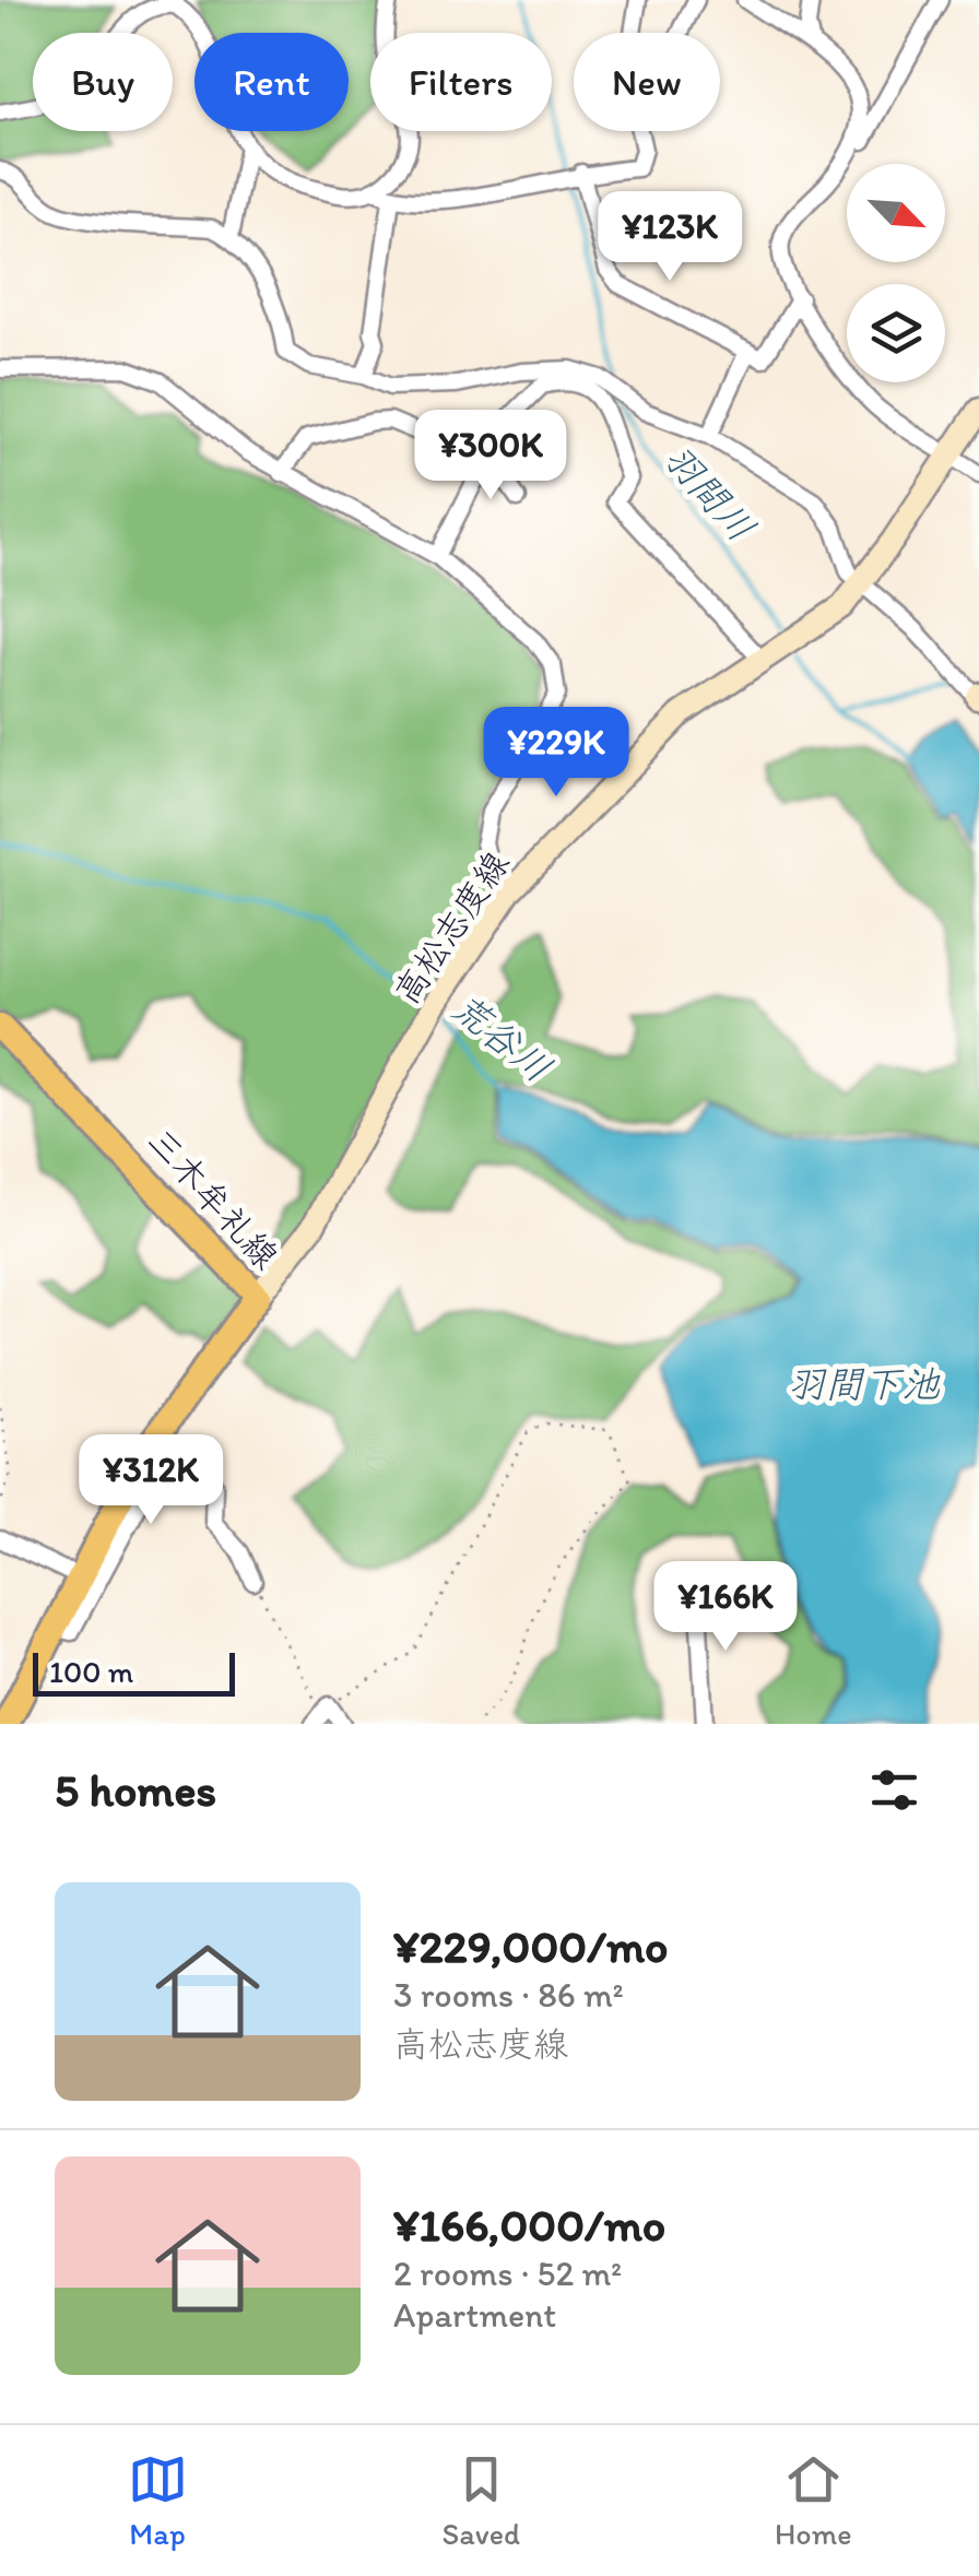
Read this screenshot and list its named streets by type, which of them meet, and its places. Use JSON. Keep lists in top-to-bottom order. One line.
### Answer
{"streets":{"main road":["高松志度線","三木牟礼線"]},"crossings":[["高松志度線","三木牟礼線"]],"water":["羽間川","荒谷川","羽間下池"],"scale_bar":"100 m","north":"bottom right","page":{"chip":["Buy","Rent","Filters","New"],"price":["¥123K","¥300K","¥229K","¥312K","¥166K"],"scale":"100 m","heading":"5 homes","list":[{"name":"¥229,000/mo","note":"3 rooms · 86 m² · 高松志度線"},{"name":"¥166,000/mo","note":"2 rooms · 52 m² · Apartment"}],"tabs":["Map","Saved","Home"]}}
